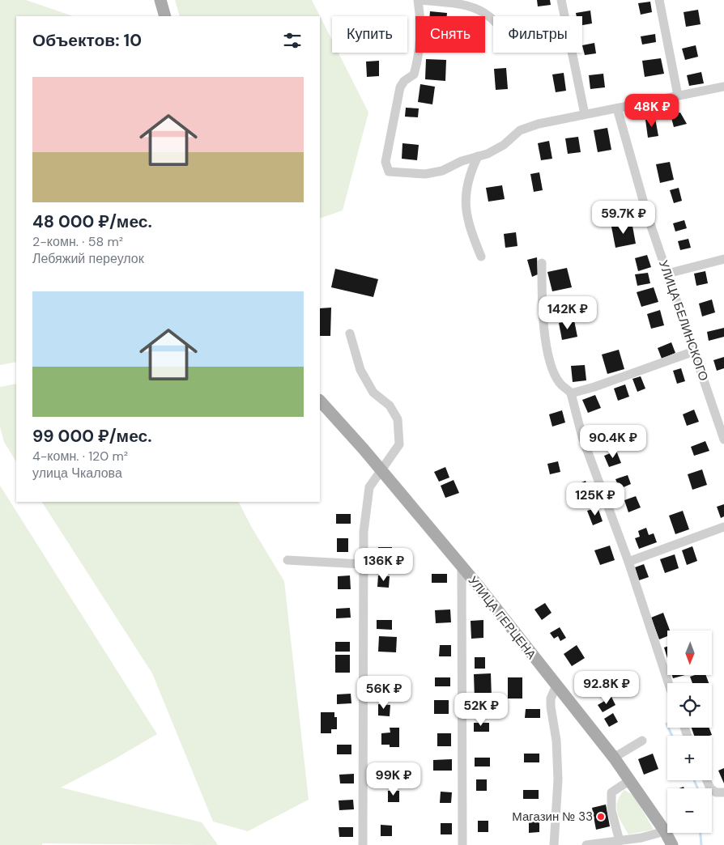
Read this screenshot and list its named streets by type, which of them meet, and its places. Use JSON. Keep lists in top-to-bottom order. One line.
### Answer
{"streets":{"main road":["УЛИЦА ГЕРЦЕНА"],"street":["УЛИЦА БЕЛИНСКОГО"]},"places":["Магазин № 33"],"north":"bottom","page":{"chip":["Купить","Снять","Фильтры"],"heading":"Объектов: 10","list":[{"name":"48 000 ₽/мес.","note":"2-комн. · 58 m² · Лебяжий переулок"},{"name":"99 000 ₽/мес.","note":"4-комн. · 120 m² · улица Чкалова"}],"price":["48K ₽","59.7K ₽","142K ₽","90.4K ₽","125K ₽","136K ₽","92.8K ₽","56K ₽","52K ₽","99K ₽"],"map_buttons":["+","−"]}}
